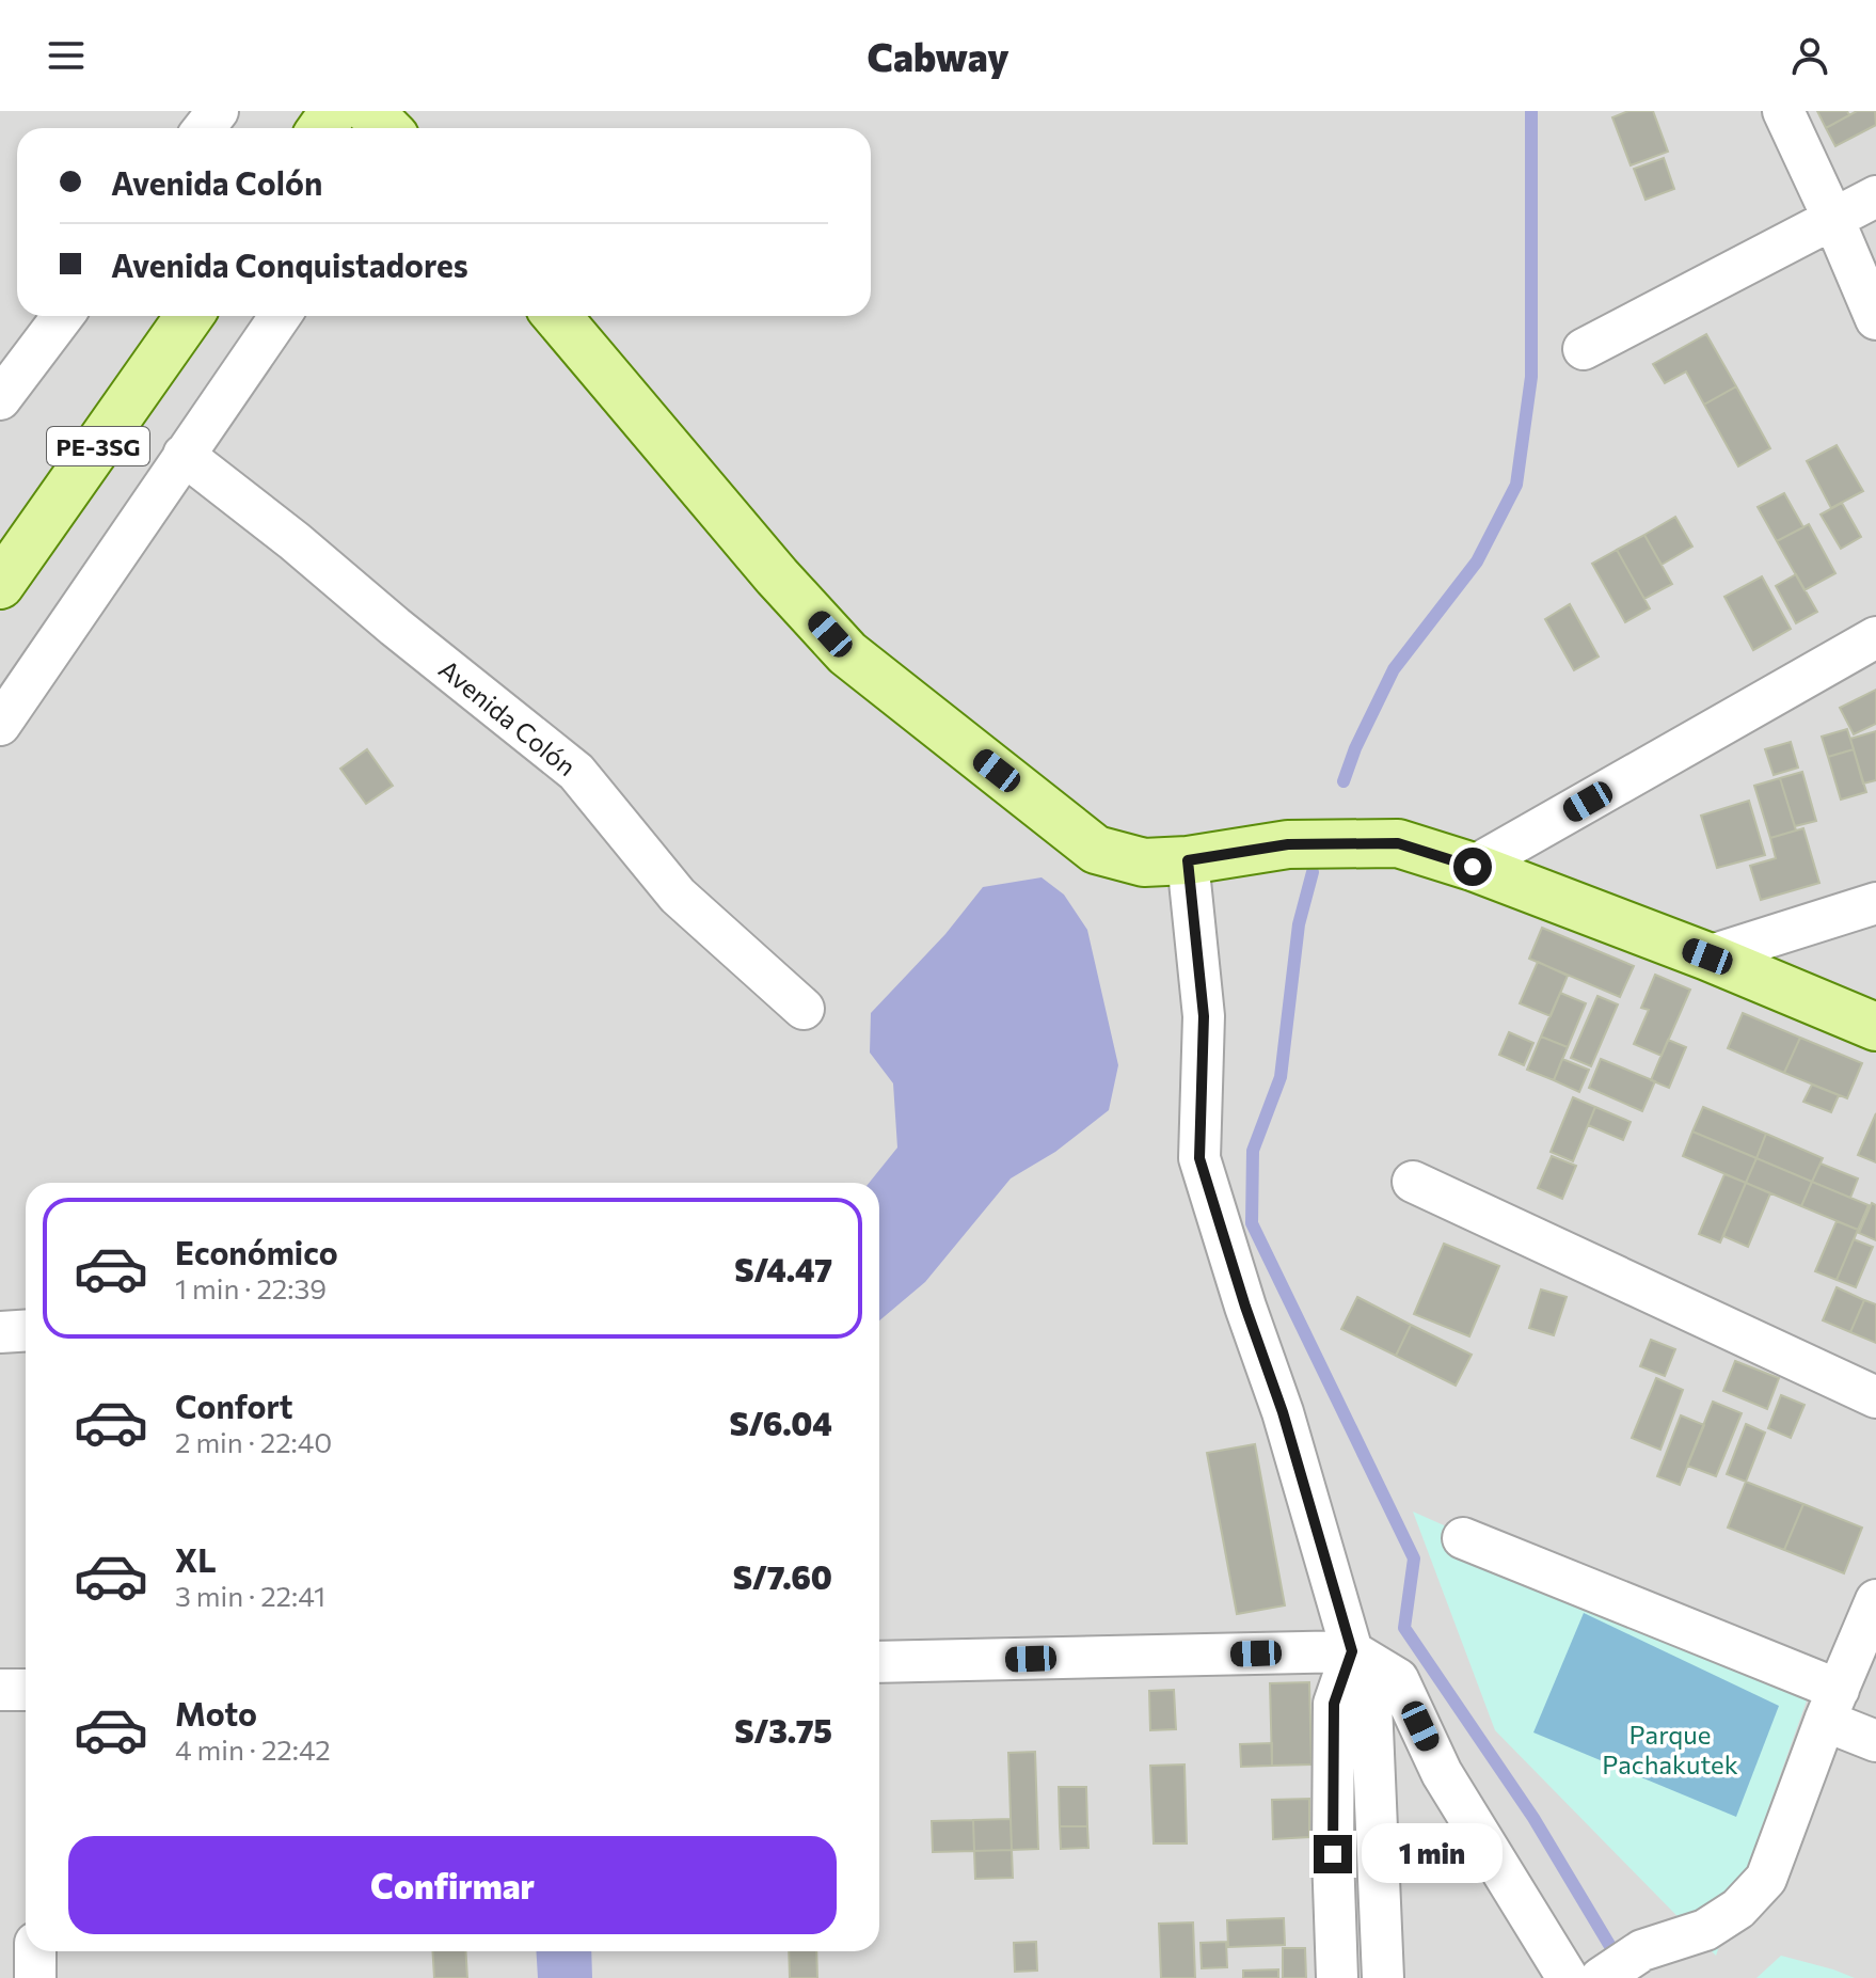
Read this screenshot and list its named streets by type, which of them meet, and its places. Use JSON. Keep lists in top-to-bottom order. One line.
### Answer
{"streets":{"main road":["PE-3SG"],"street":["Avenida Colón"]},"parks":["Parque Pachakutek"],"page":{"header":"Cabway","banner":["Avenida Colón","Avenida Conquistadores"],"list":[{"name":"Económico","note":"1 min · 22:39","value":"S/4.47"},{"name":"Confort","note":"2 min · 22:40","value":"S/6.04"},{"name":"XL","note":"3 min · 22:41","value":"S/7.60"},{"name":"Moto","note":"4 min · 22:42","value":"S/3.75"}],"buttons":"Confirmar","bubble":"1 min"}}
